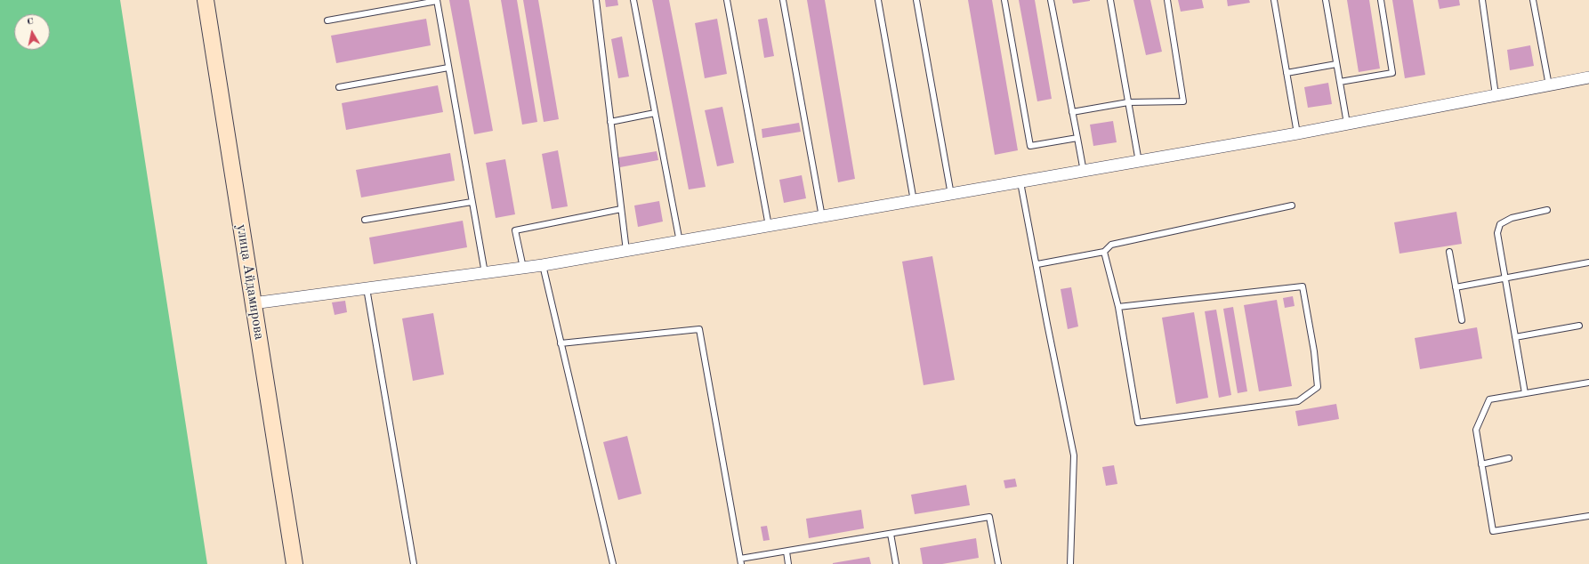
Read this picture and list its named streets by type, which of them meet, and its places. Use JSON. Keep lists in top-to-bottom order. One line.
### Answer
{"streets":{"main road":["улица Айдамирова"]},"north":"top"}
